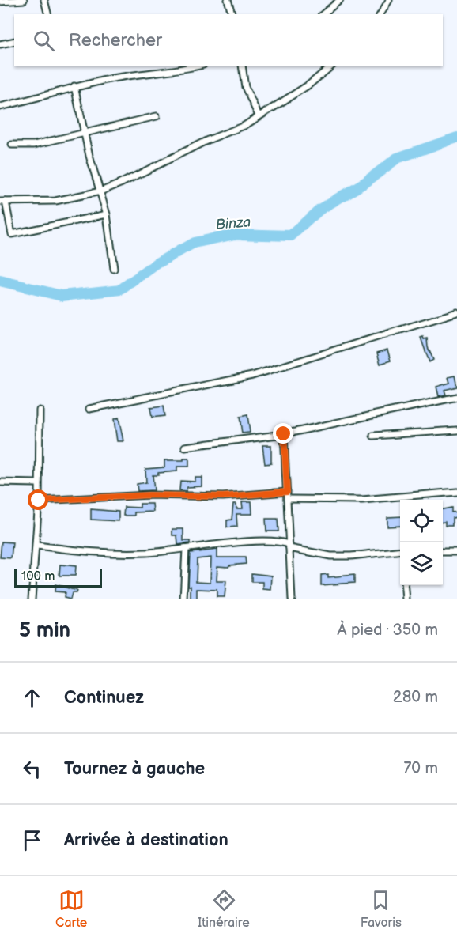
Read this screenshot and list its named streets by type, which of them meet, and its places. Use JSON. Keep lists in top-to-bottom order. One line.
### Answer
{"water":["Binza"],"scale_bar":"100 m","page":{"search":"Rechercher","scale":"100 m","heading":["5 min","À pied · 350 m"],"list":[["Continuez","280 m"],["Tournez à gauche","70 m"],"Arrivée à destination"],"nav":["Carte","Itinéraire","Favoris"]}}
